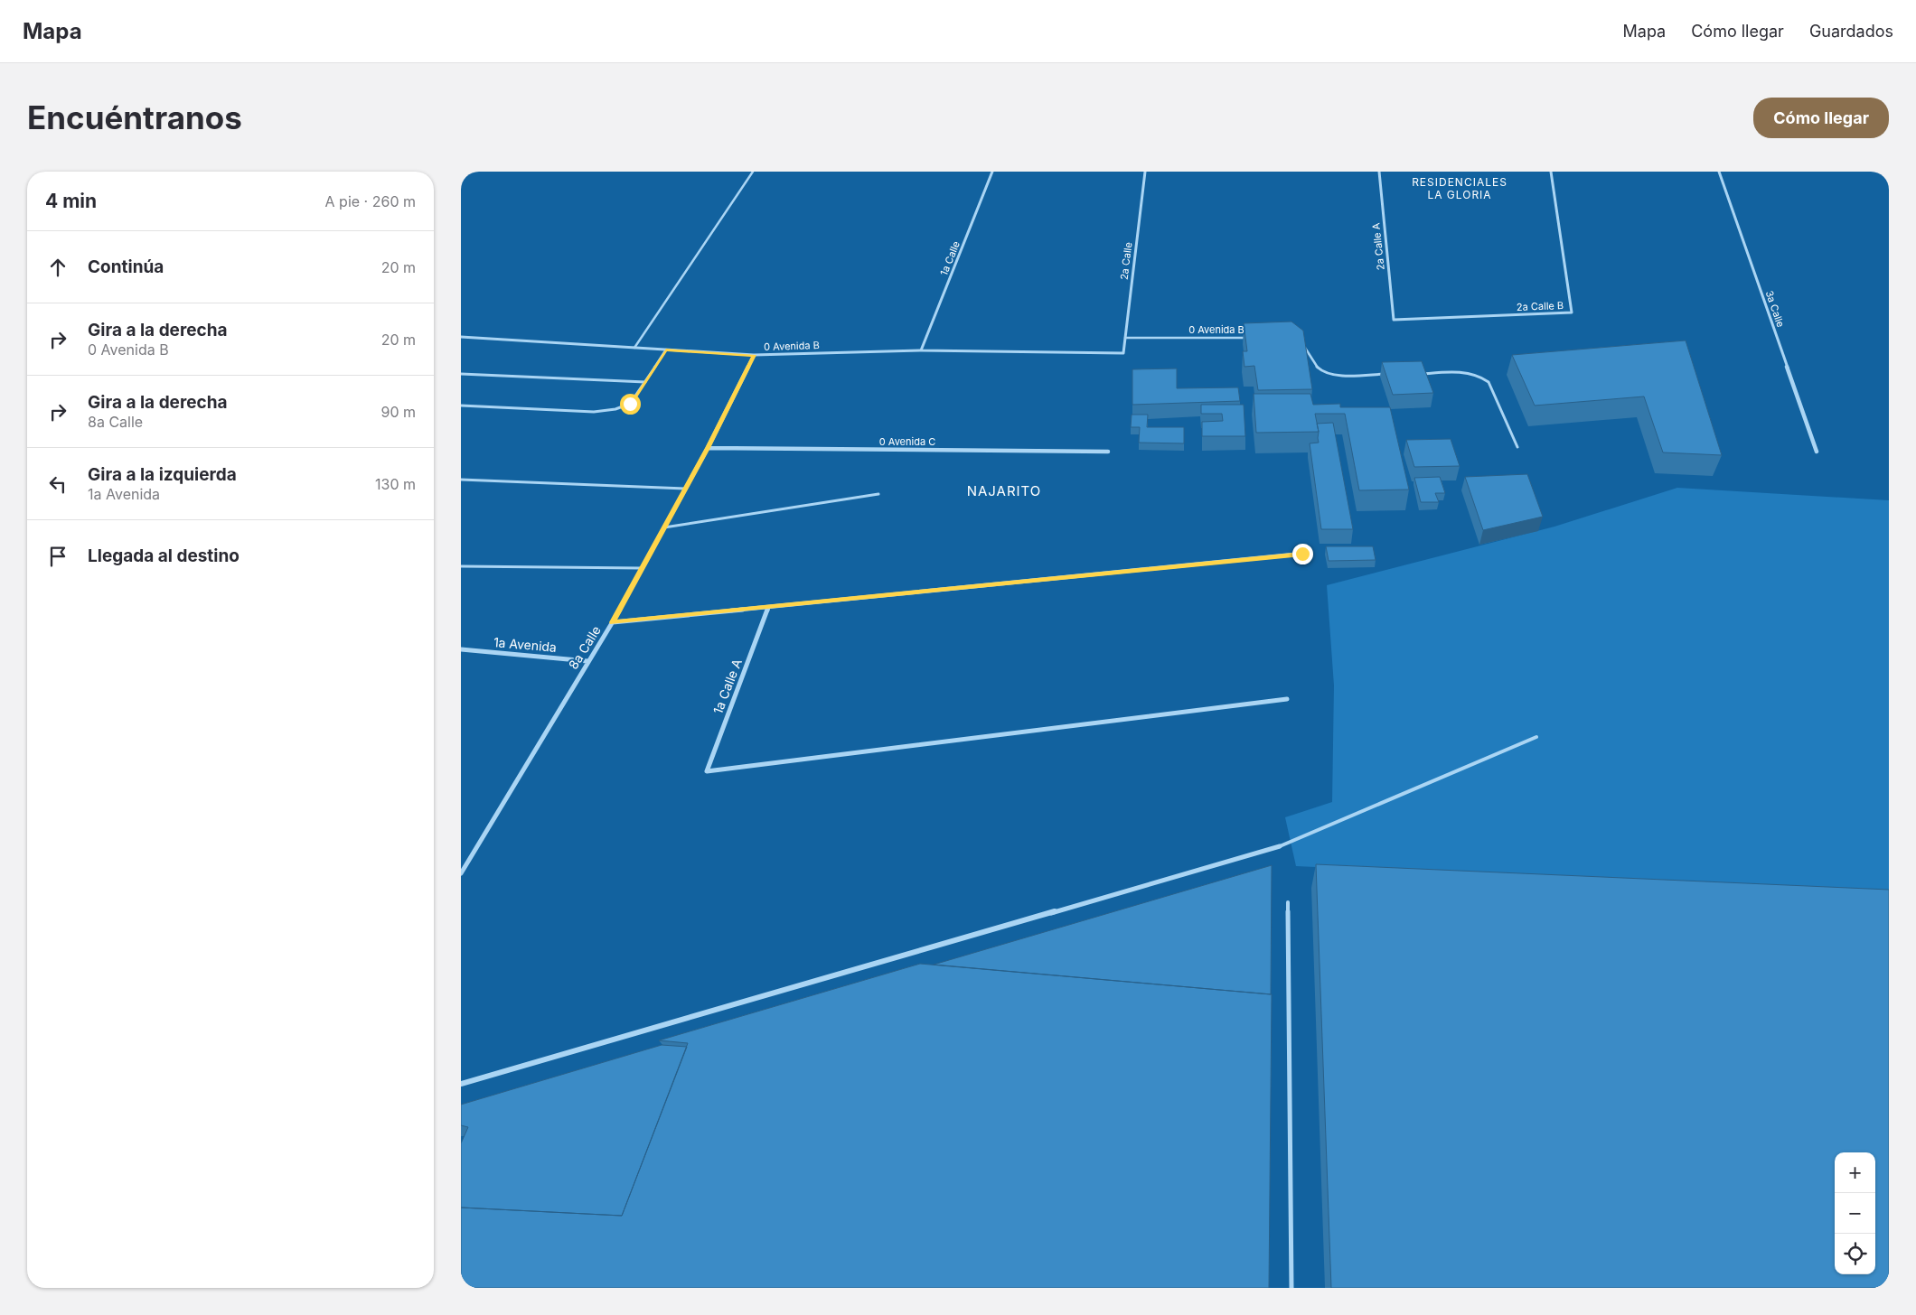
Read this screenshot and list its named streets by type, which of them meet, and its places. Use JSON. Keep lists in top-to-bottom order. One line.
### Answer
{"streets":{"street":["2a Calle A","1a Calle","2a Calle","2a Calle B","3a Calle","0 Avenida B","0 Avenida C","1a Avenida","8a Calle","1a Calle A"]},"crossings":[["2a Calle A","2a Calle B"],["1a Calle","0 Avenida B"],["2a Calle","0 Avenida B"],["0 Avenida B","8a Calle"],["0 Avenida C","8a Calle"],["1a Avenida","8a Calle"]],"districts":["RESIDENCIALES LA GLORIA","NAJARITO"],"page":{"header":"Mapa","nav":["Mapa","Cómo llegar","Guardados"],"buttons":"Cómo llegar","title":"Encuéntranos","heading":["4 min","A pie · 260 m"],"list":[["Continúa","20 m"],["Gira a la derecha","0 Avenida B","20 m"],["Gira a la derecha","8a Calle","90 m"],["Gira a la izquierda","1a Avenida","130 m"],"Llegada al destino"],"map_buttons":["+","−"]}}
